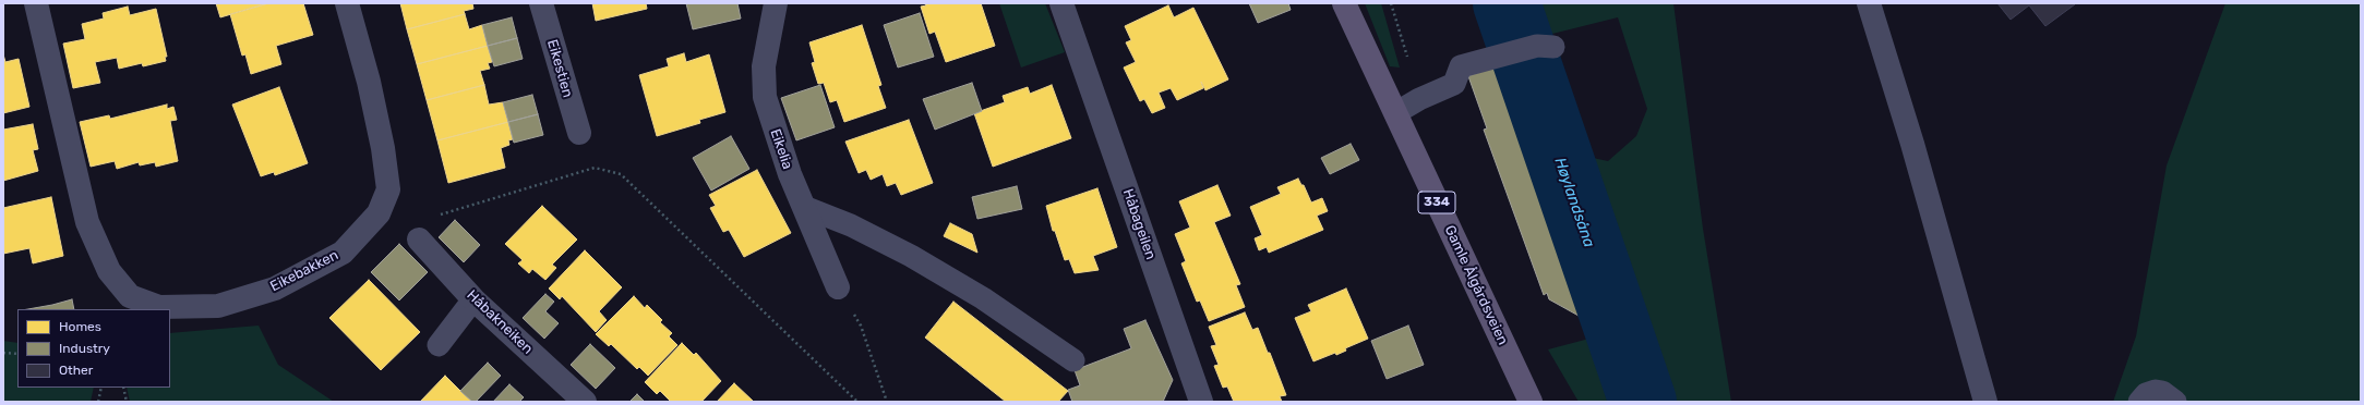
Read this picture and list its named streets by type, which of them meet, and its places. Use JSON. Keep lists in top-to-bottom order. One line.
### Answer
{"streets":{"main road":["334","Gamle Ålgårdsveien"],"street":["Eikestien","Eikelia","Håbageilen","Eikebakken","Håbakneiken"]},"water":["Høylandsåna"],"legend":["Homes","Industry","Other"]}
